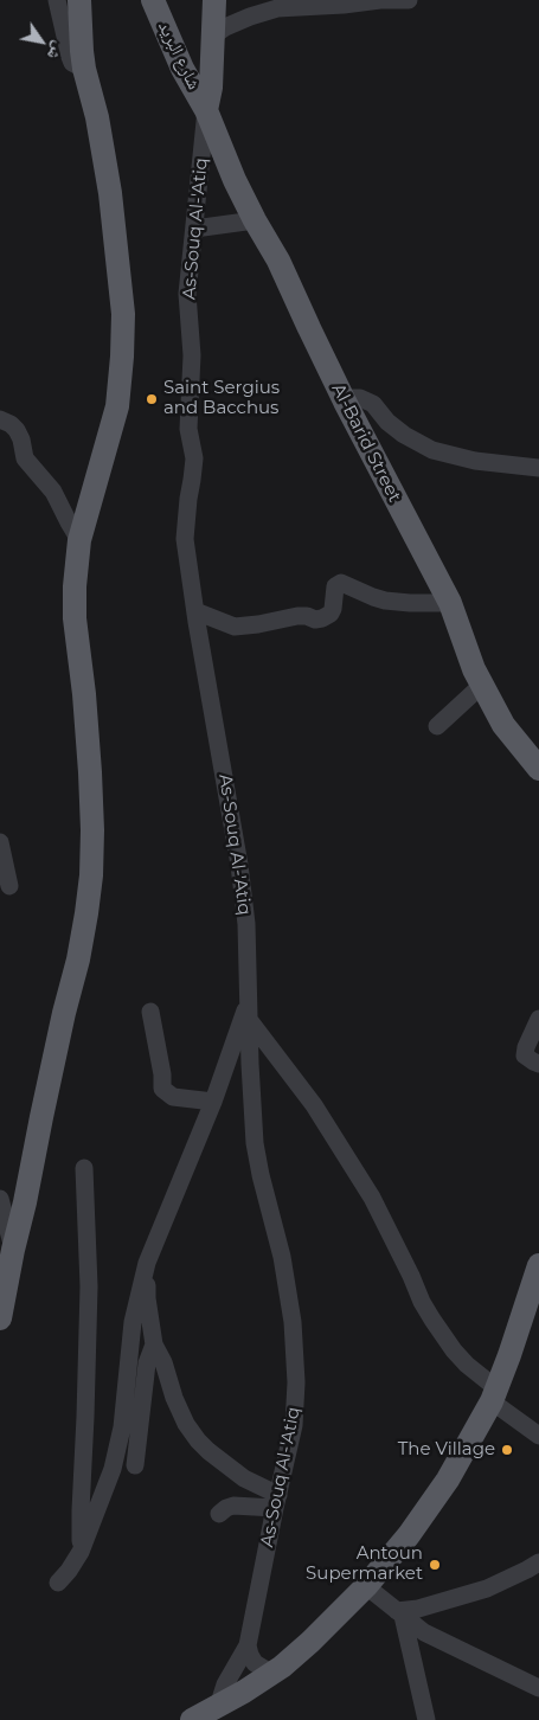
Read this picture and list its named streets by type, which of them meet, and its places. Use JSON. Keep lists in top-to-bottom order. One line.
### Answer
{"streets":{"main road":["شارع البريد","As-Souq Al-'Atiq","Al-Barid Street"]},"crossings":[["شارع البريد","As-Souq Al-'Atiq"],["شارع البريد","Al-Barid Street"],["As-Souq Al-'Atiq","Al-Barid Street"]],"places":["Saint Sergius and Bacchus","The Village","Antoun Supermarket"],"north":"bottom right"}
